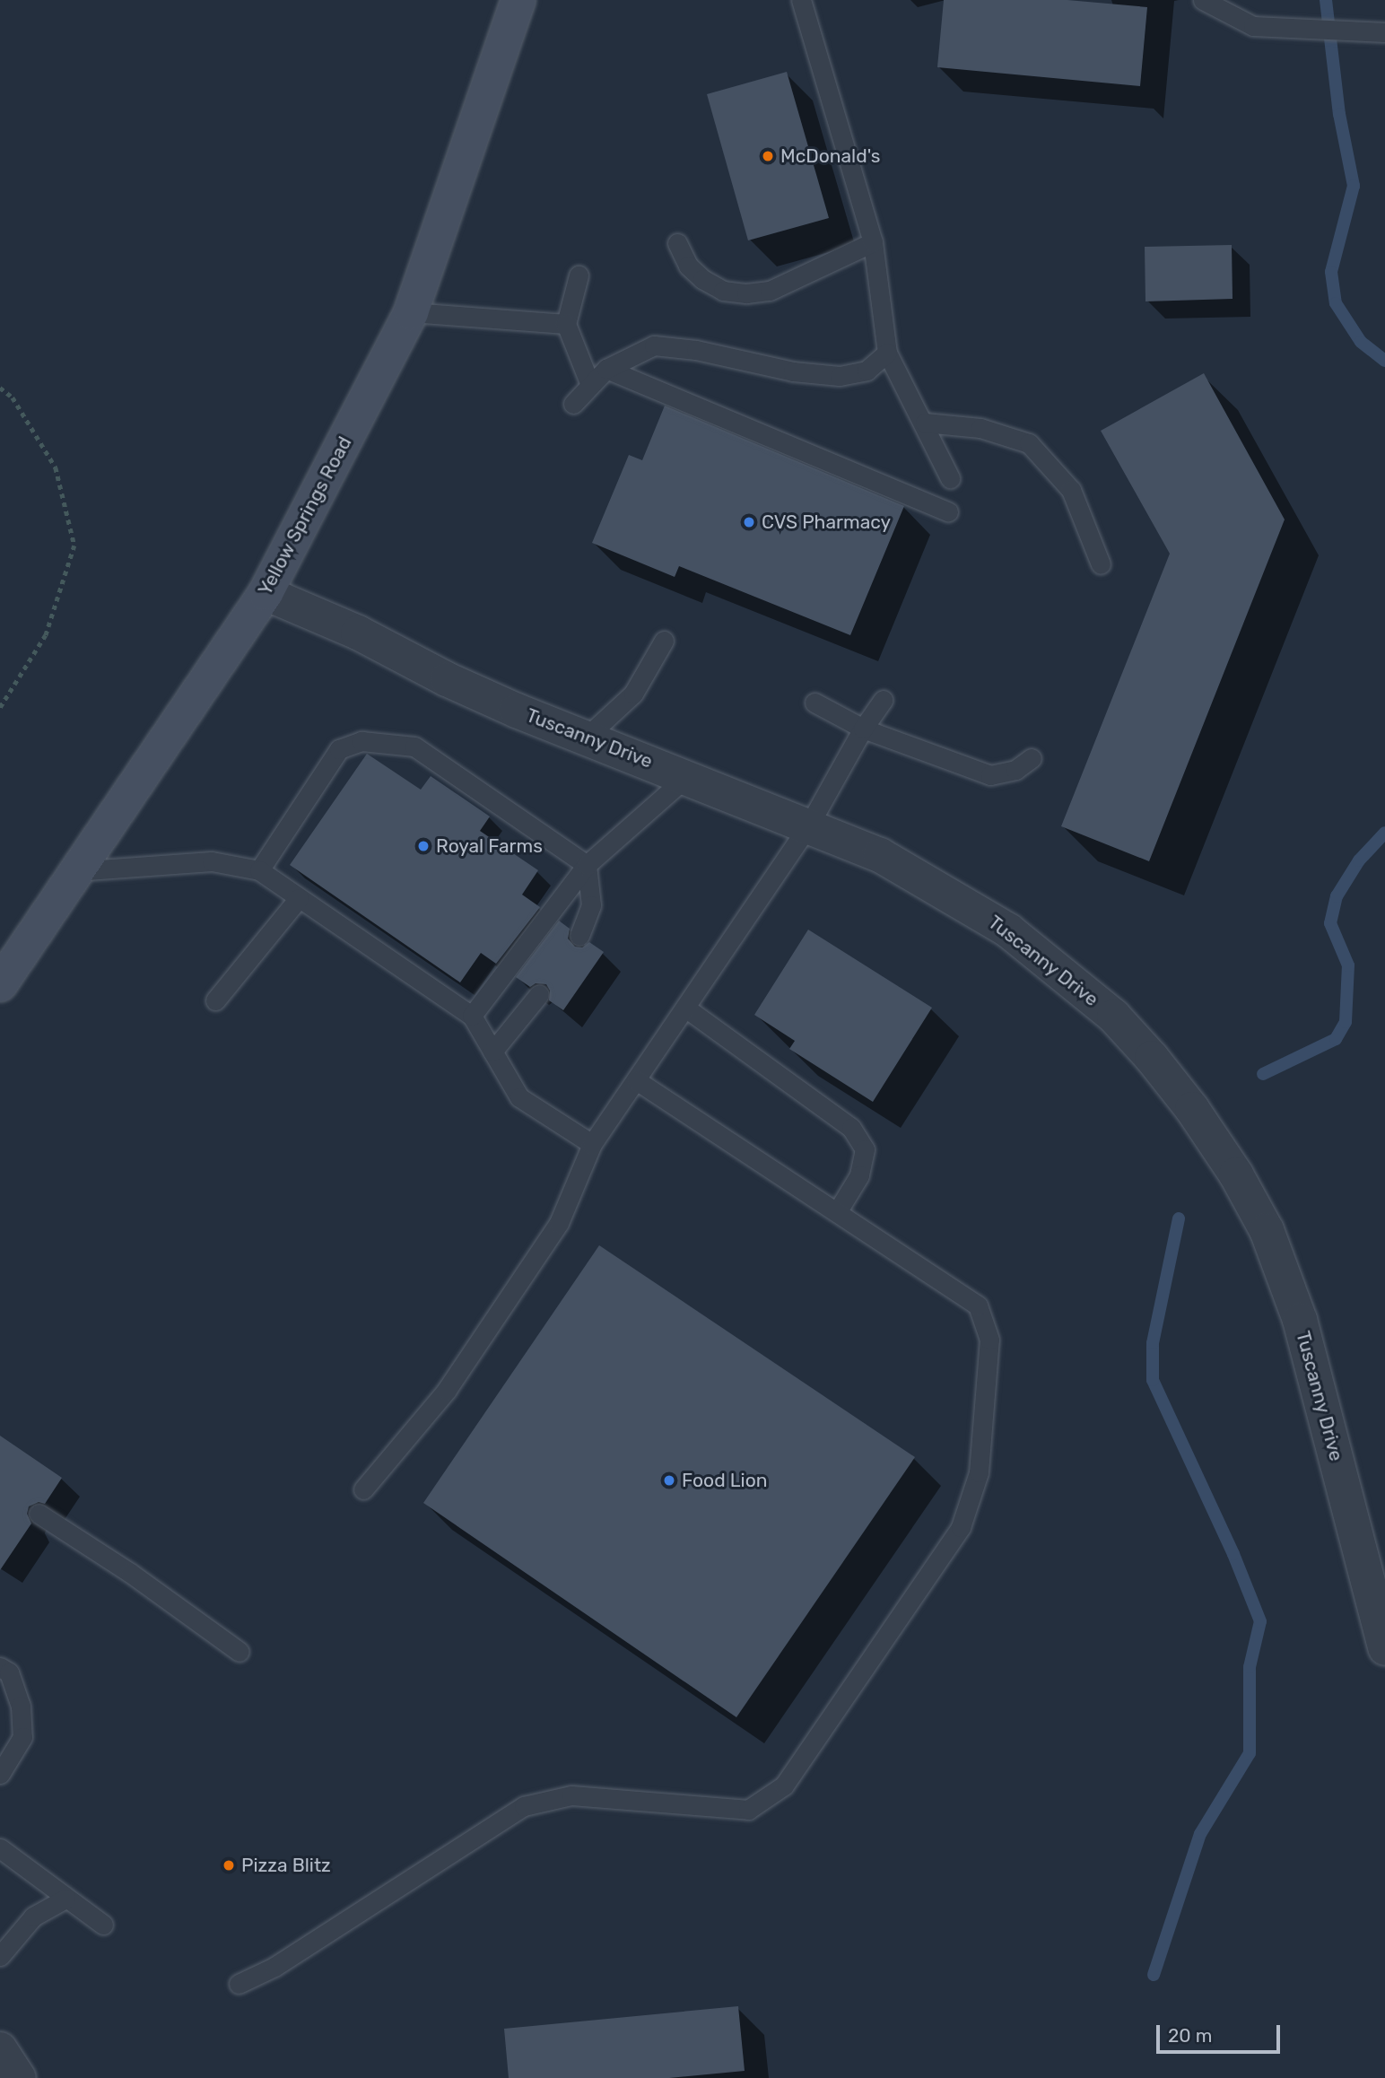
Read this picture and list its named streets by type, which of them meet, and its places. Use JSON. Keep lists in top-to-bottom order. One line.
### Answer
{"streets":{"main road":["Yellow Springs Road"],"street":["Tuscanny Drive"]},"crossings":[["Yellow Springs Road","Tuscanny Drive"]],"places":["McDonald's","CVS Pharmacy","Royal Farms","Food Lion","Pizza Blitz"],"scale_bar":"20 m"}
